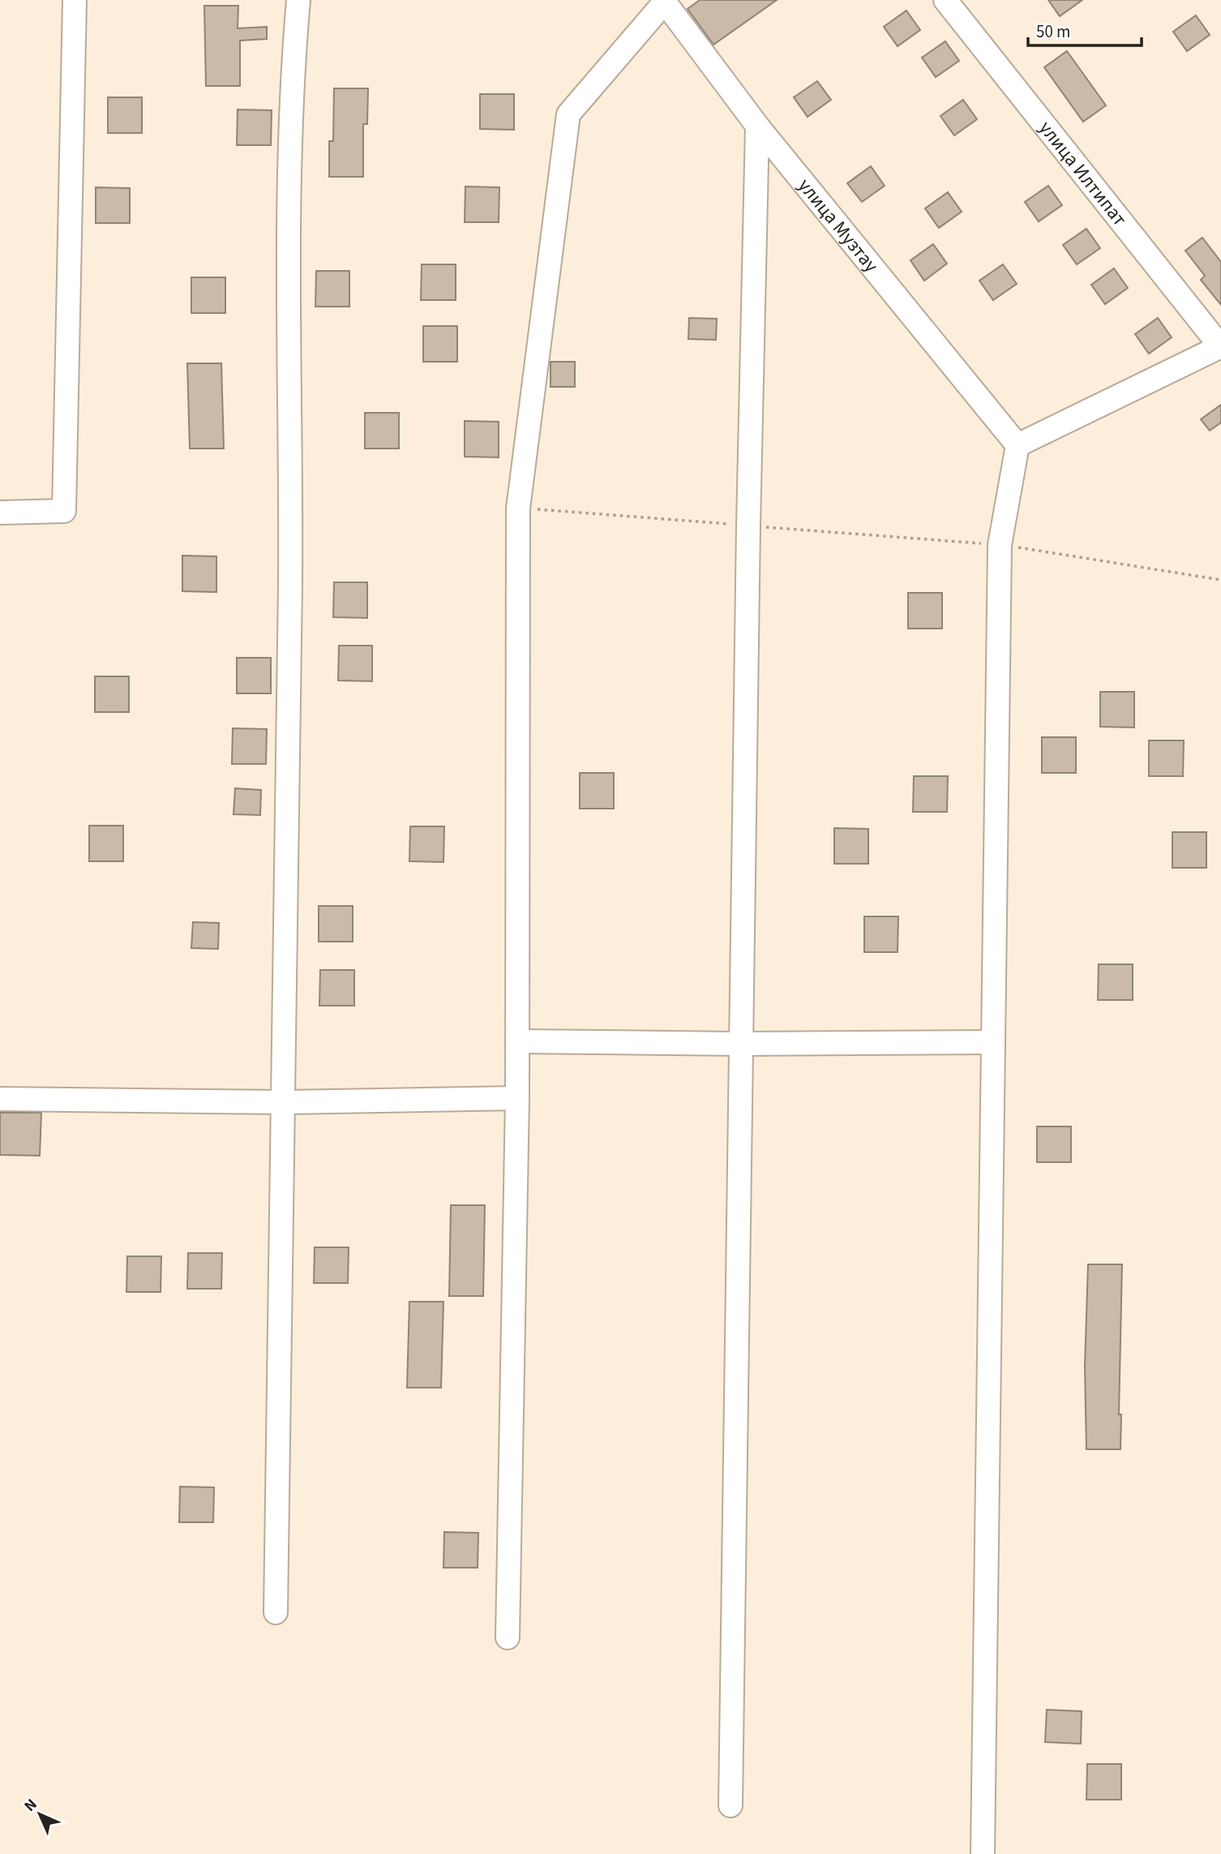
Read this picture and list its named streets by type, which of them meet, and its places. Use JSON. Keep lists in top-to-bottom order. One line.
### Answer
{"streets":{"street":["улица Илтипат","улица Музтау"]},"scale_bar":"50 m","north":"top left"}
